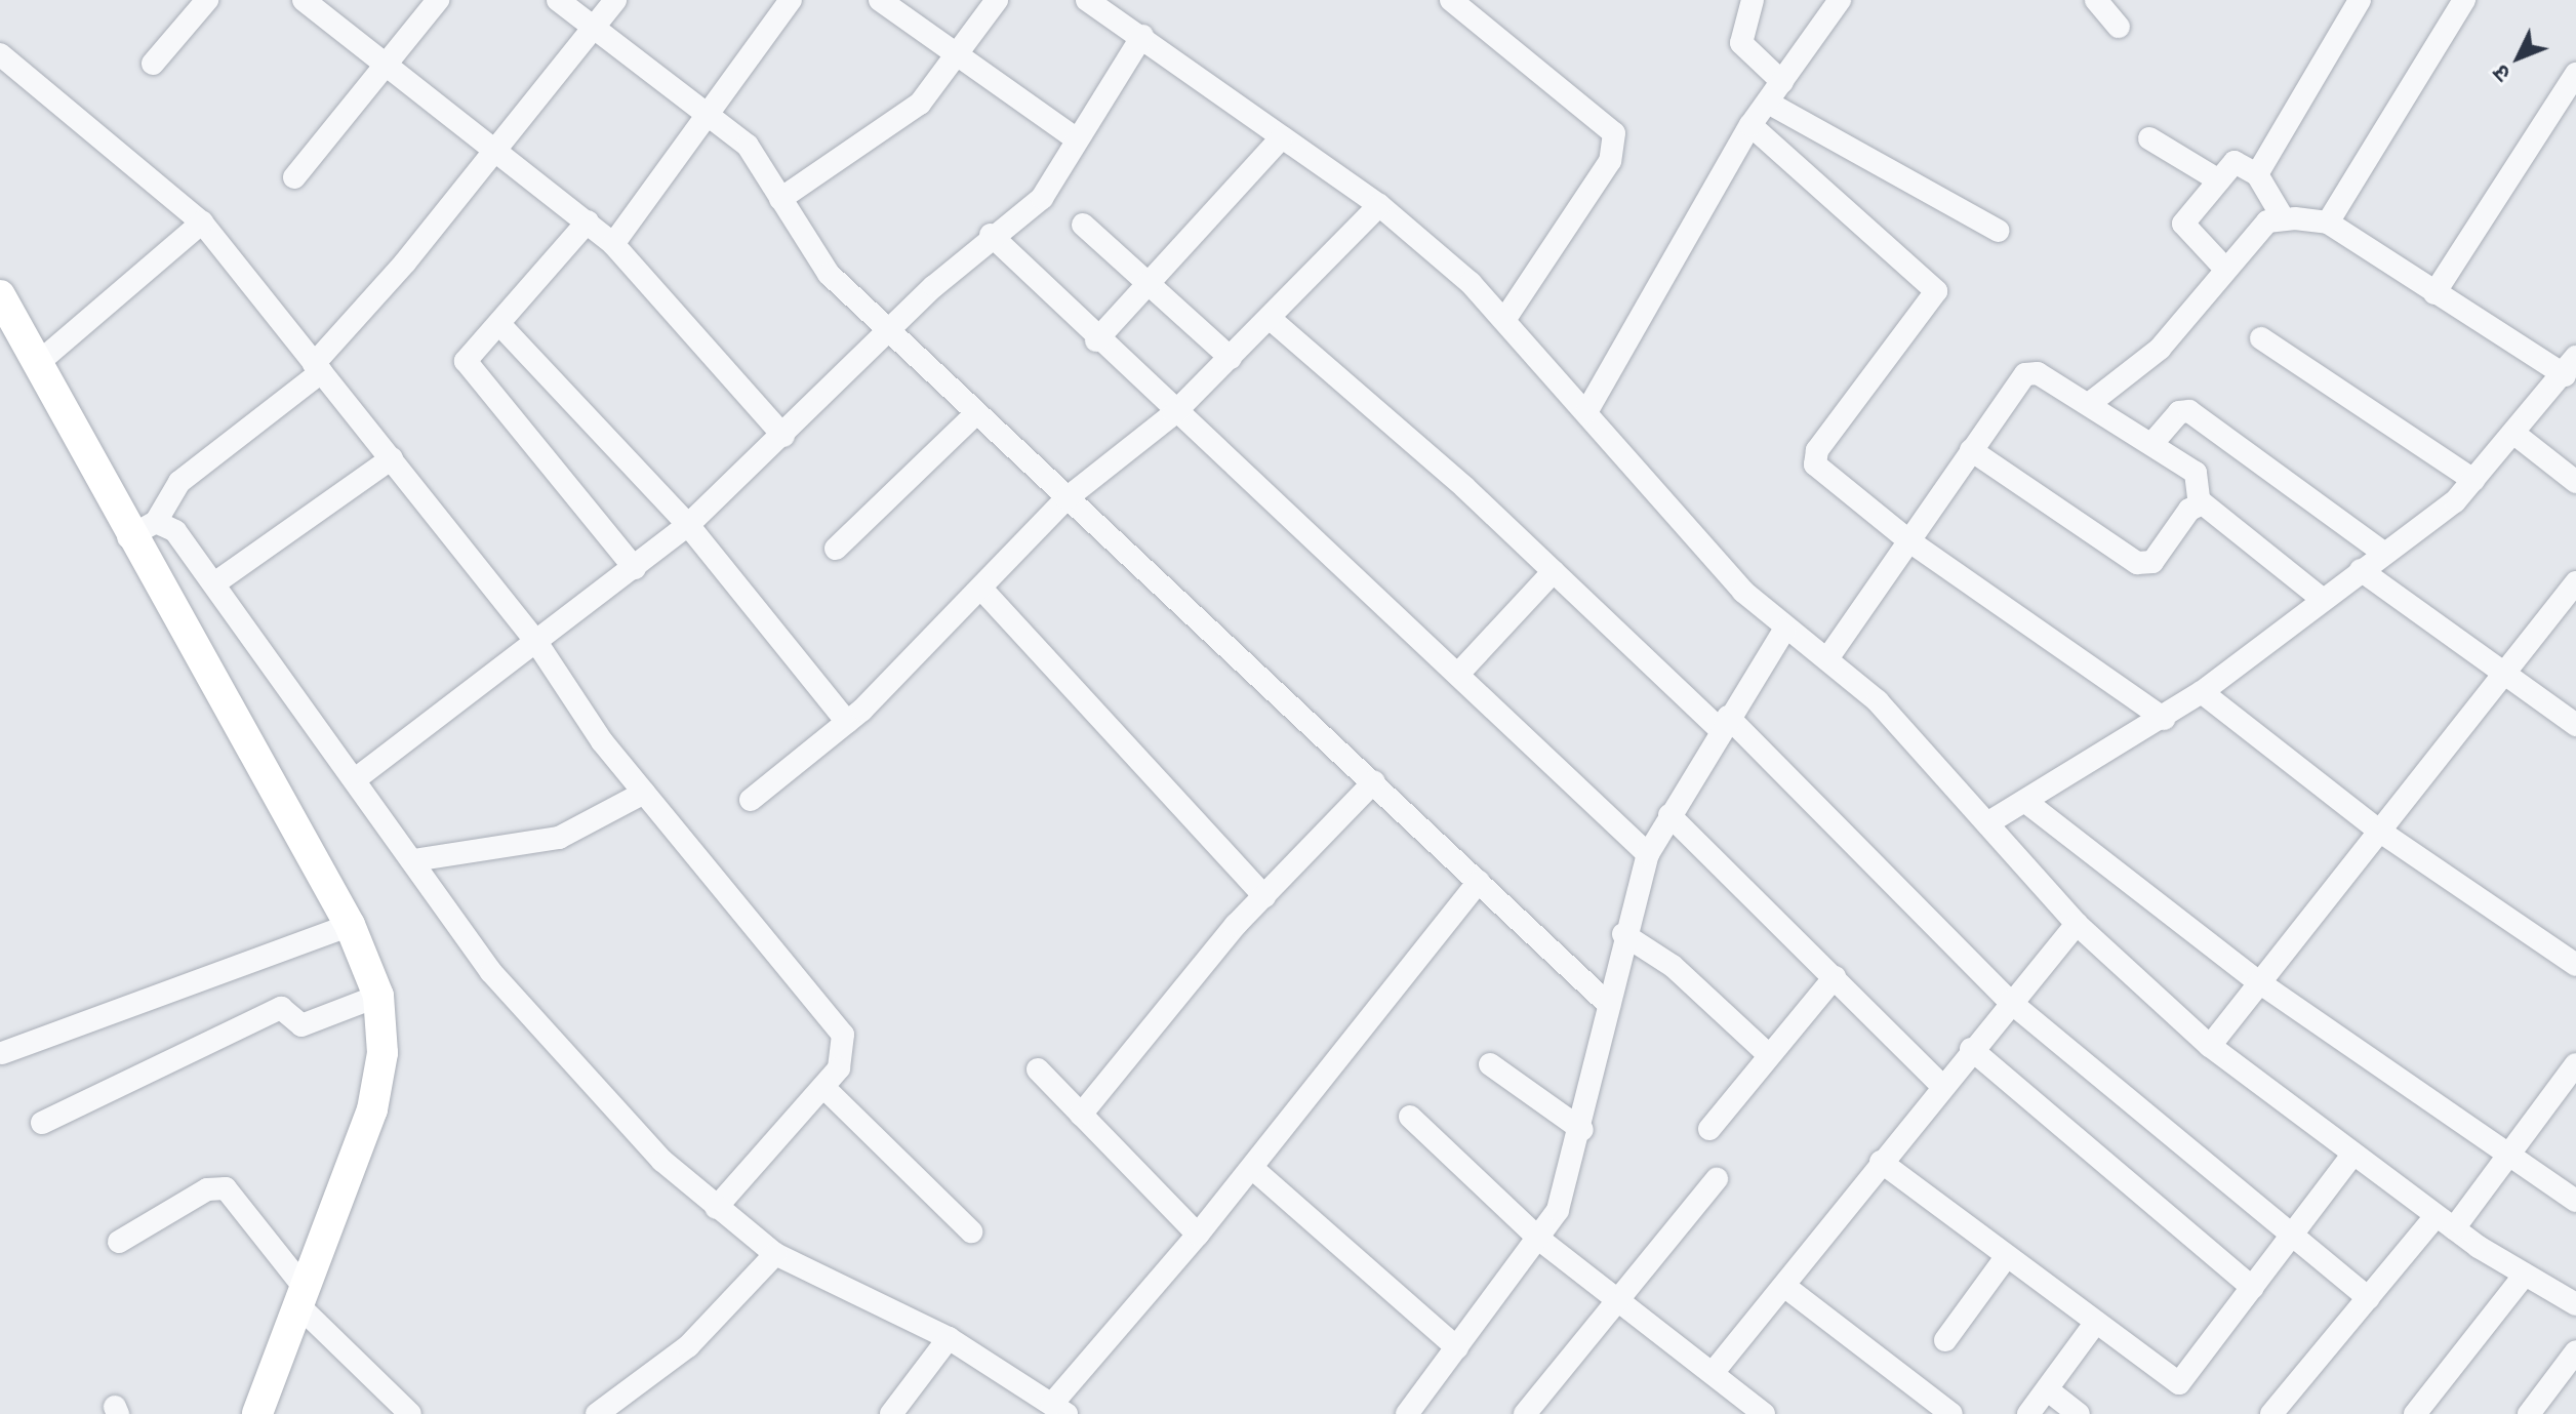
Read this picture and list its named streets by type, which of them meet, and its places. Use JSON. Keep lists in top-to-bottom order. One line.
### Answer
{"north":"bottom left"}
